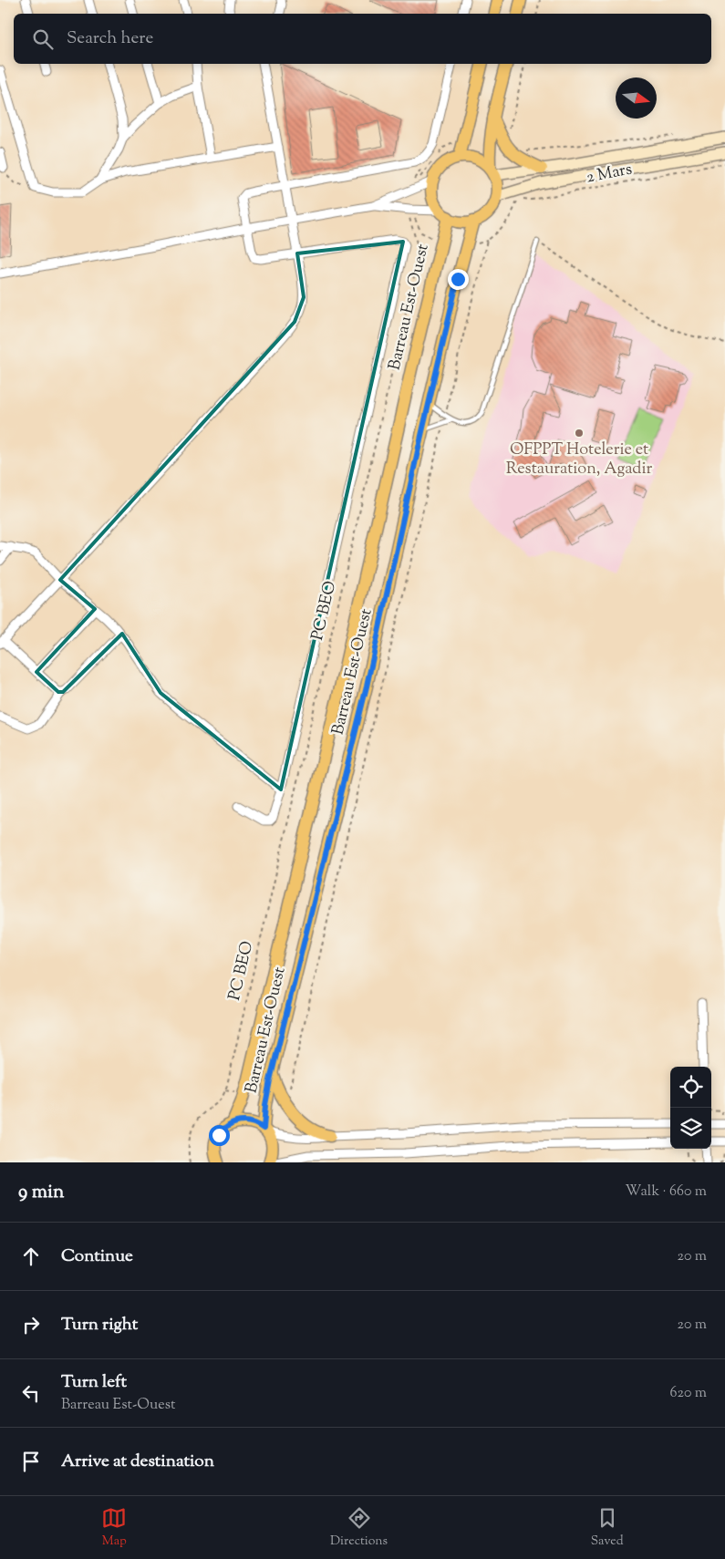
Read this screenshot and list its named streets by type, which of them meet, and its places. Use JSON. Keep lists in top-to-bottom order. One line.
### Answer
{"streets":{"main road":["Barreau Est-Ouest"],"path":["2 Mars","PC BEO"]},"places":["OFPPT Hotelerie et Restauration, Agadir"],"north":"right","page":{"search":"Search here","heading":["9 min","Walk · 660 m"],"list":[["Continue","20 m"],["Turn right","20 m"],["Turn left","Barreau Est-Ouest","620 m"],"Arrive at destination"],"nav":["Map","Directions","Saved"]}}
